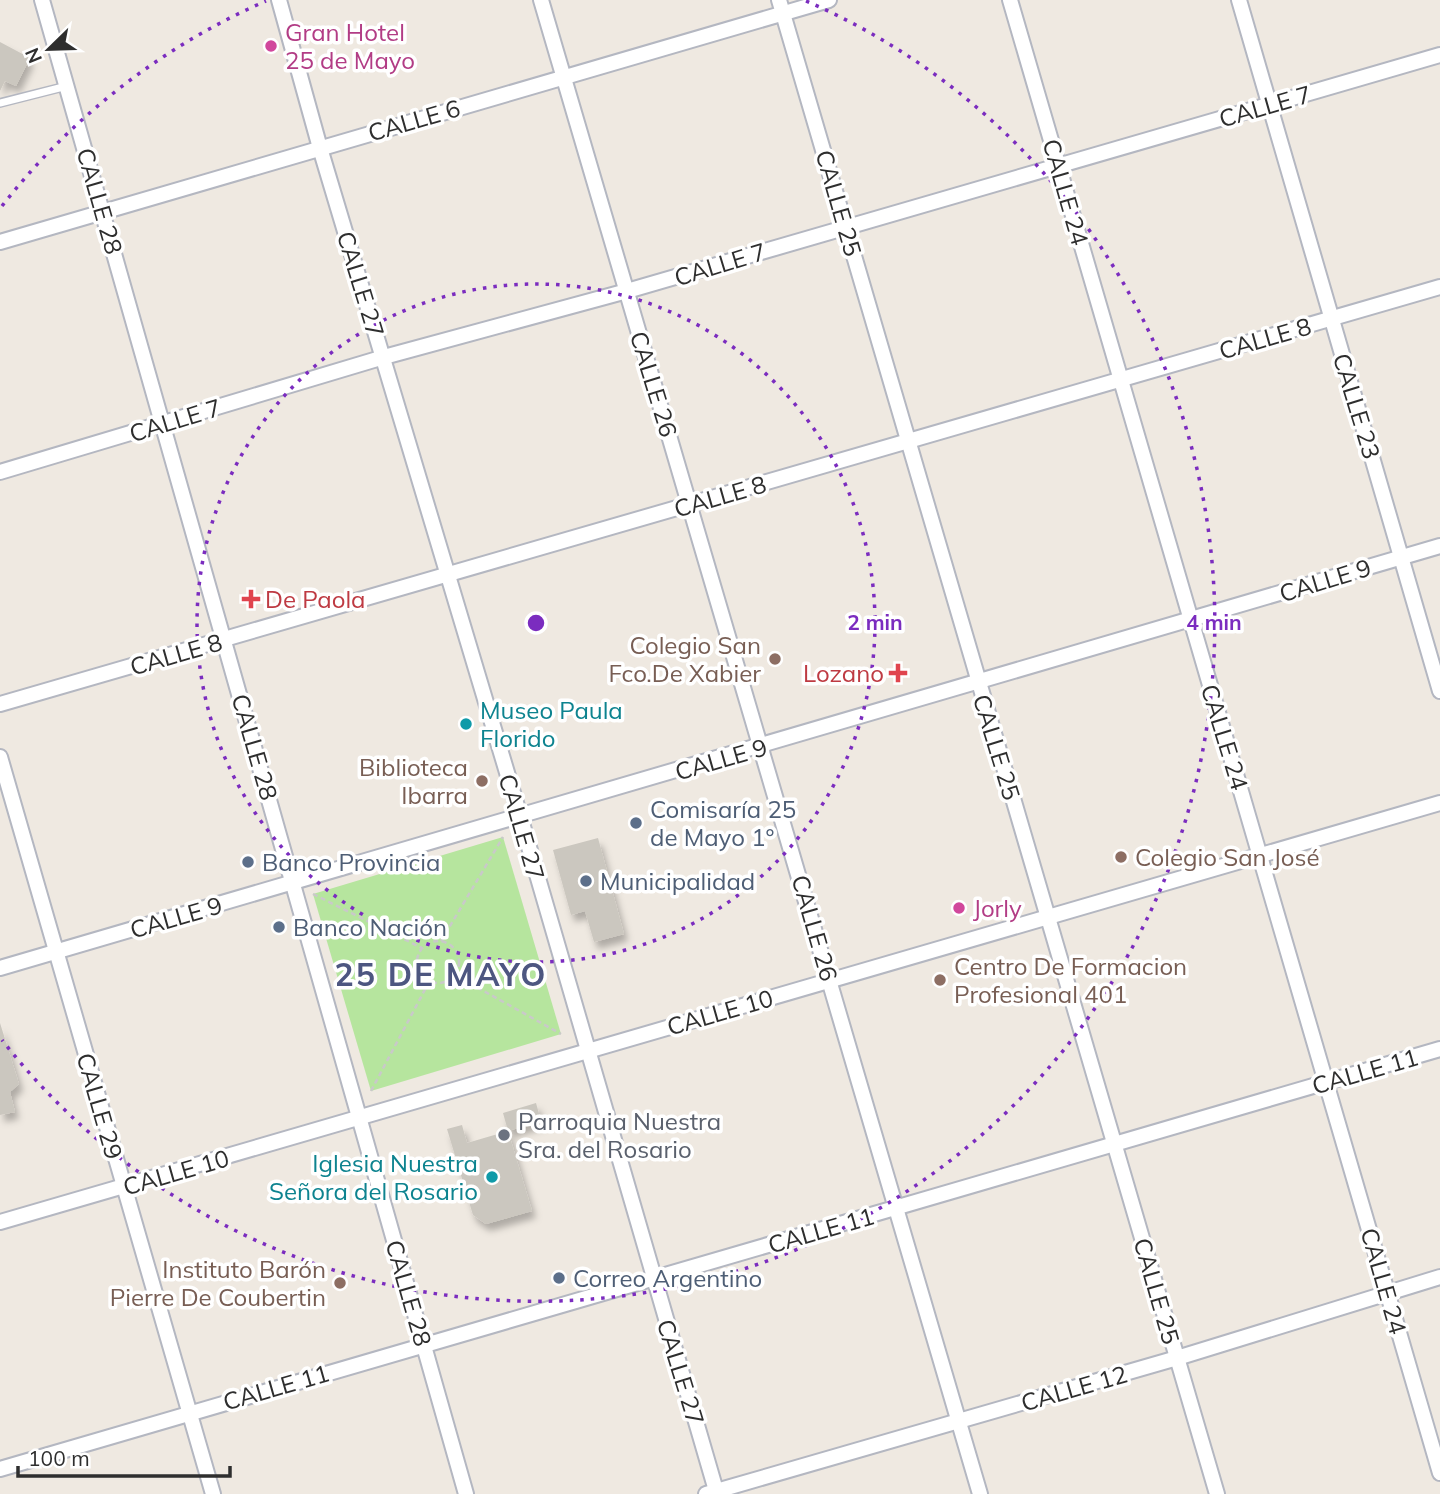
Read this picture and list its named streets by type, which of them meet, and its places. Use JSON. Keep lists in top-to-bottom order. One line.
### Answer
{"streets":{"street":["CALLE 7","CALLE 6","CALLE 24","CALLE 28","CALLE 25","CALLE 27","CALLE 8","CALLE 26","CALLE 23","CALLE 9","CALLE 10","CALLE 11","CALLE 29","CALLE 12"]},"crossings":[["CALLE 7","CALLE 24"],["CALLE 7","CALLE 28"],["CALLE 7","CALLE 25"],["CALLE 7","CALLE 27"],["CALLE 7","CALLE 26"],["CALLE 7","CALLE 23"],["CALLE 6","CALLE 28"],["CALLE 6","CALLE 25"],["CALLE 6","CALLE 27"],["CALLE 6","CALLE 26"],["CALLE 24","CALLE 8"],["CALLE 24","CALLE 9"],["CALLE 24","CALLE 10"],["CALLE 24","CALLE 11"],["CALLE 24","CALLE 12"],["CALLE 28","CALLE 8"],["CALLE 28","CALLE 9"],["CALLE 28","CALLE 10"],["CALLE 28","CALLE 11"],["CALLE 25","CALLE 8"],["CALLE 25","CALLE 9"],["CALLE 25","CALLE 10"],["CALLE 25","CALLE 11"],["CALLE 25","CALLE 12"],["CALLE 27","CALLE 8"],["CALLE 27","CALLE 9"],["CALLE 27","CALLE 10"],["CALLE 27","CALLE 11"],["CALLE 27","CALLE 12"],["CALLE 8","CALLE 26"],["CALLE 8","CALLE 23"],["CALLE 26","CALLE 9"],["CALLE 26","CALLE 10"],["CALLE 26","CALLE 11"],["CALLE 26","CALLE 12"],["CALLE 23","CALLE 9"],["CALLE 9","CALLE 29"],["CALLE 10","CALLE 29"],["CALLE 11","CALLE 29"]],"districts":["25 DE MAYO"],"places":{"other":["Gran Hotel 25 de Mayo","Colegio San Fco.De Xabier","Museo Paula Florido","Biblioteca Ibarra","Comisaría 25 de Mayo 1°","Colegio San José","Banco Provincia","Municipalidad","Jorly","Banco Nación","Centro De Formacion Profesional 401","Parroquia Nuestra Sra. del Rosario","Iglesia Nuestra Señora del Rosario","Correo Argentino","Instituto Barón Pierre De Coubertin"],"health":["De Paola","Lozano"]},"scale_bar":"100 m","north":"bottom left","rings":["2 min","4 min"]}
